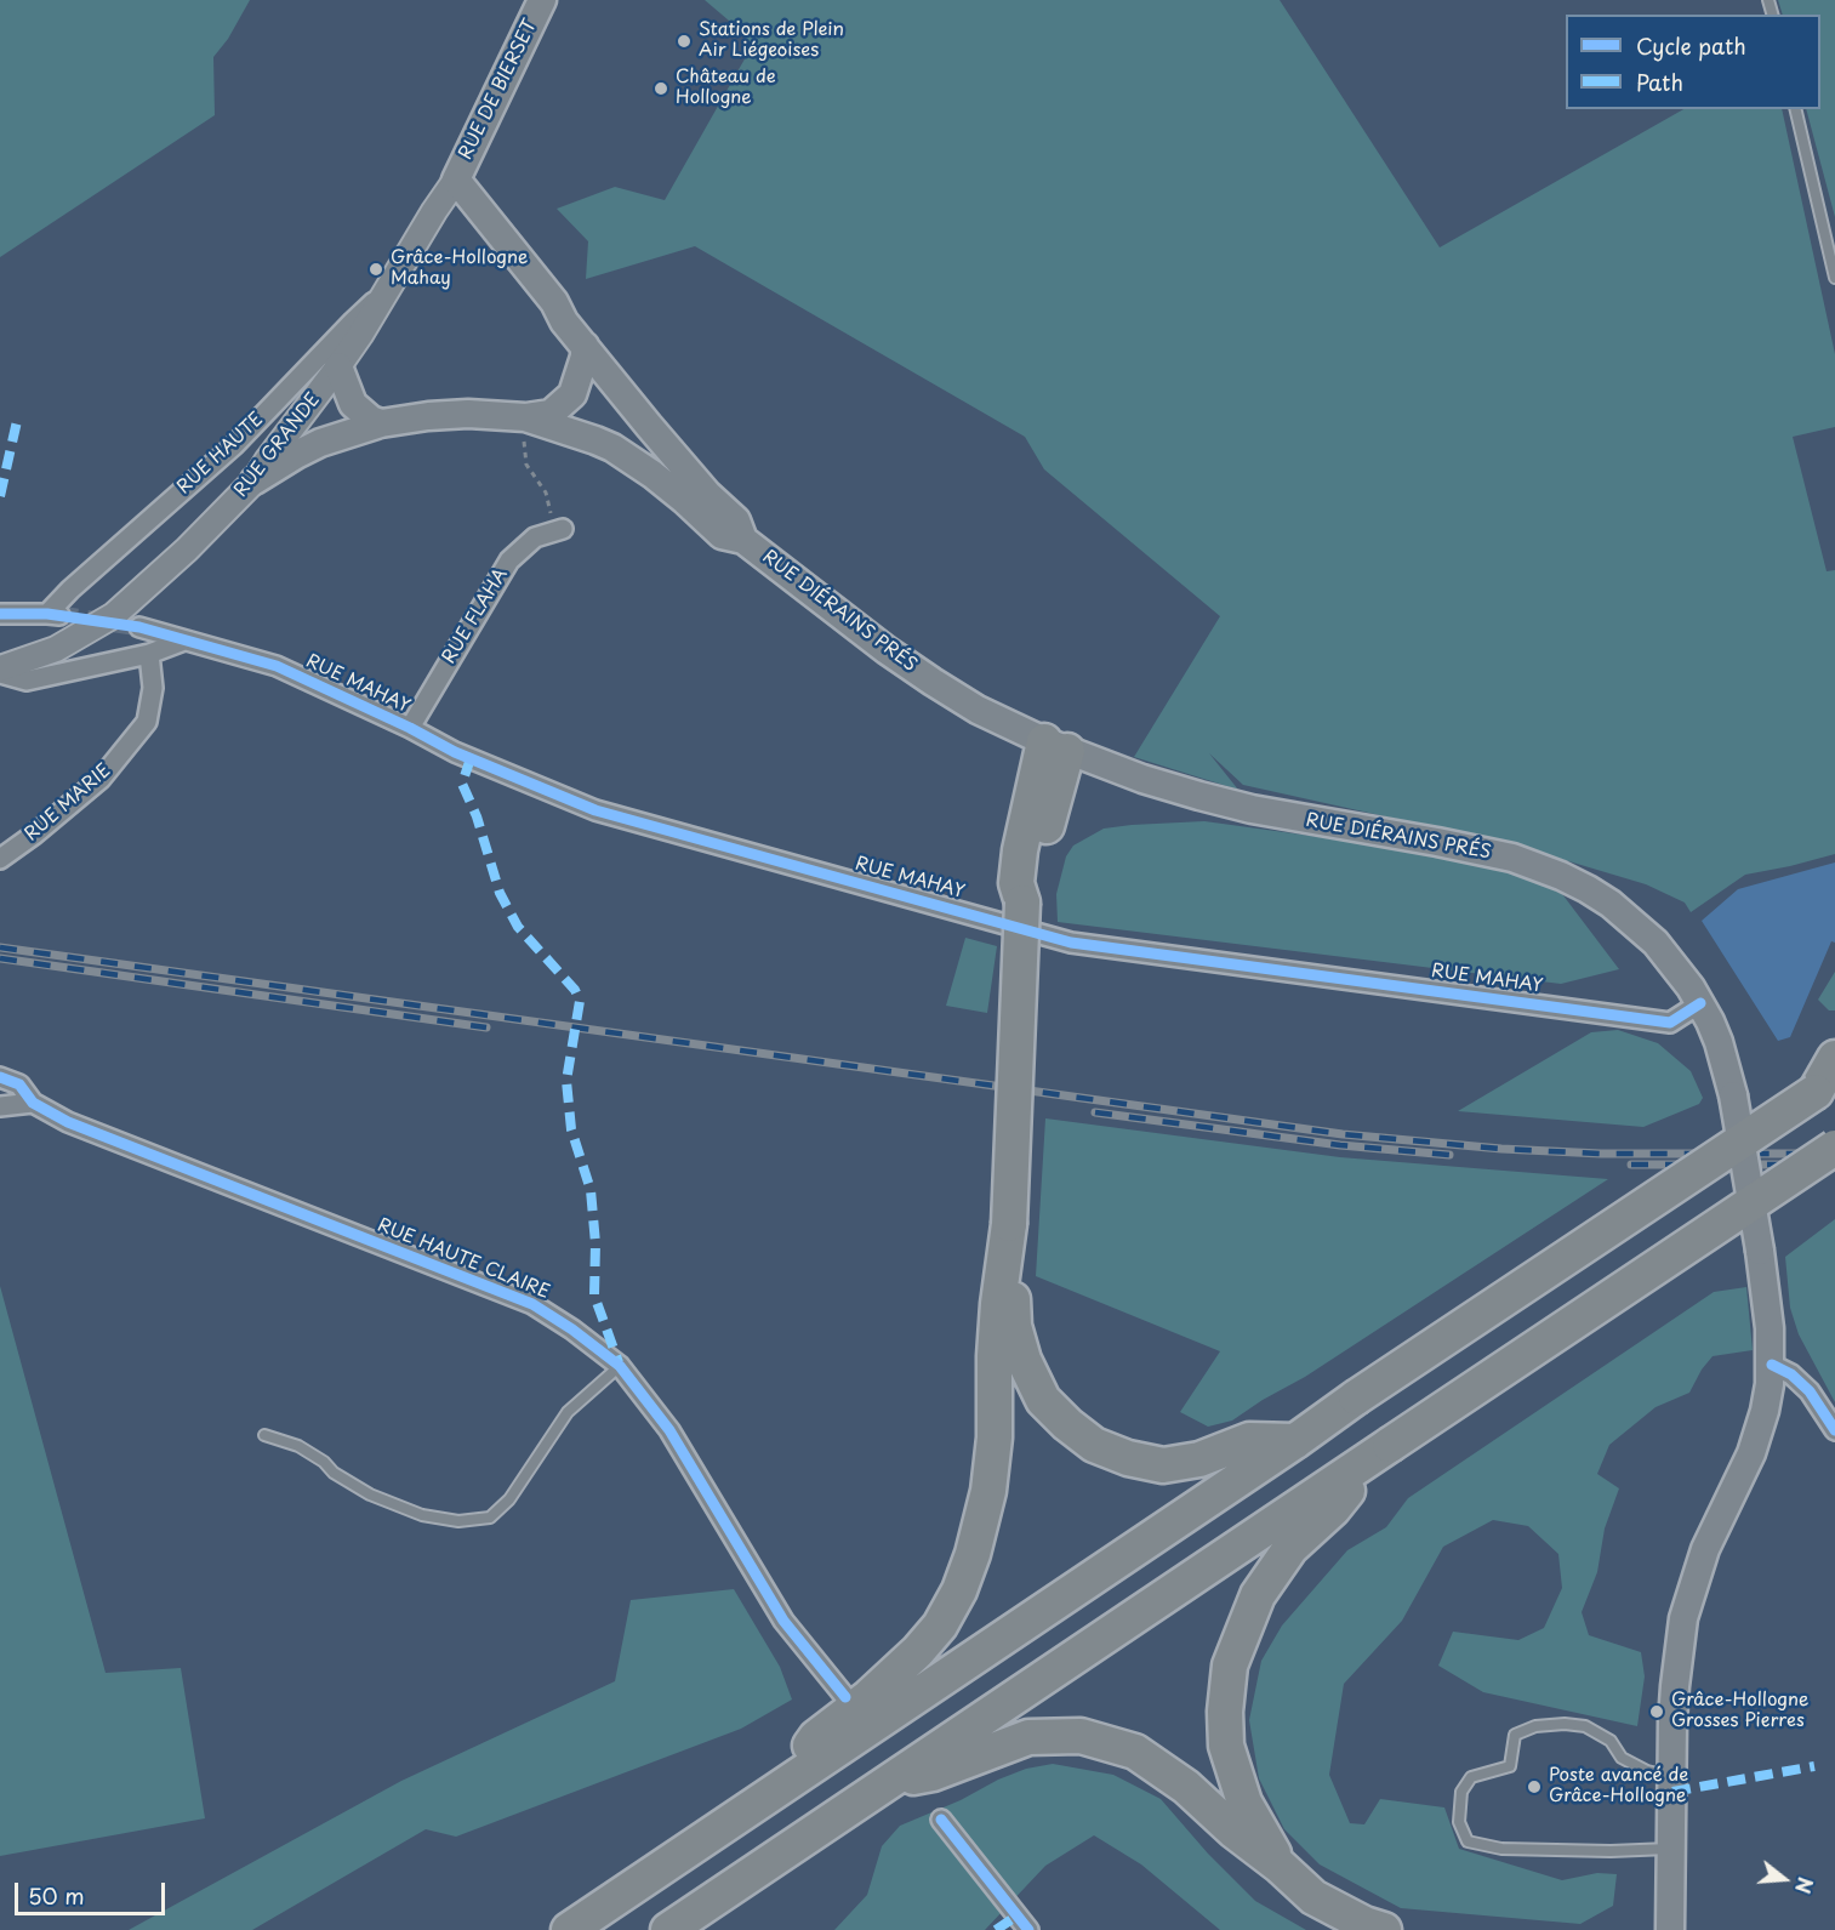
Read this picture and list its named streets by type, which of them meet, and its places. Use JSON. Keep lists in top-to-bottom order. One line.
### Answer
{"streets":{"main road":["RUE DE BIERSET","RUE DIÉRAINS PRÉS"],"street":["RUE GRANDE","RUE HAUTE","RUE FLAHA","RUE MAHAY","RUE MARIE","RUE HAUTE CLAIRE"]},"crossings":[["RUE DE BIERSET","RUE GRANDE"],["RUE DE BIERSET","RUE DIÉRAINS PRÉS"],["RUE GRANDE","RUE HAUTE"],["RUE GRANDE","RUE DIÉRAINS PRÉS"],["RUE DIÉRAINS PRÉS","RUE MAHAY"],["RUE FLAHA","RUE MAHAY"]],"places":["Stations de Plein Air Liégeoises","Château de Hollogne","Grâce-Hollogne Mahay","Grâce-Hollogne Grosses Pierres","Poste avancé de Grâce-Hollogne"],"legend":["Cycle path","Path"],"scale_bar":"50 m","north":"right"}
